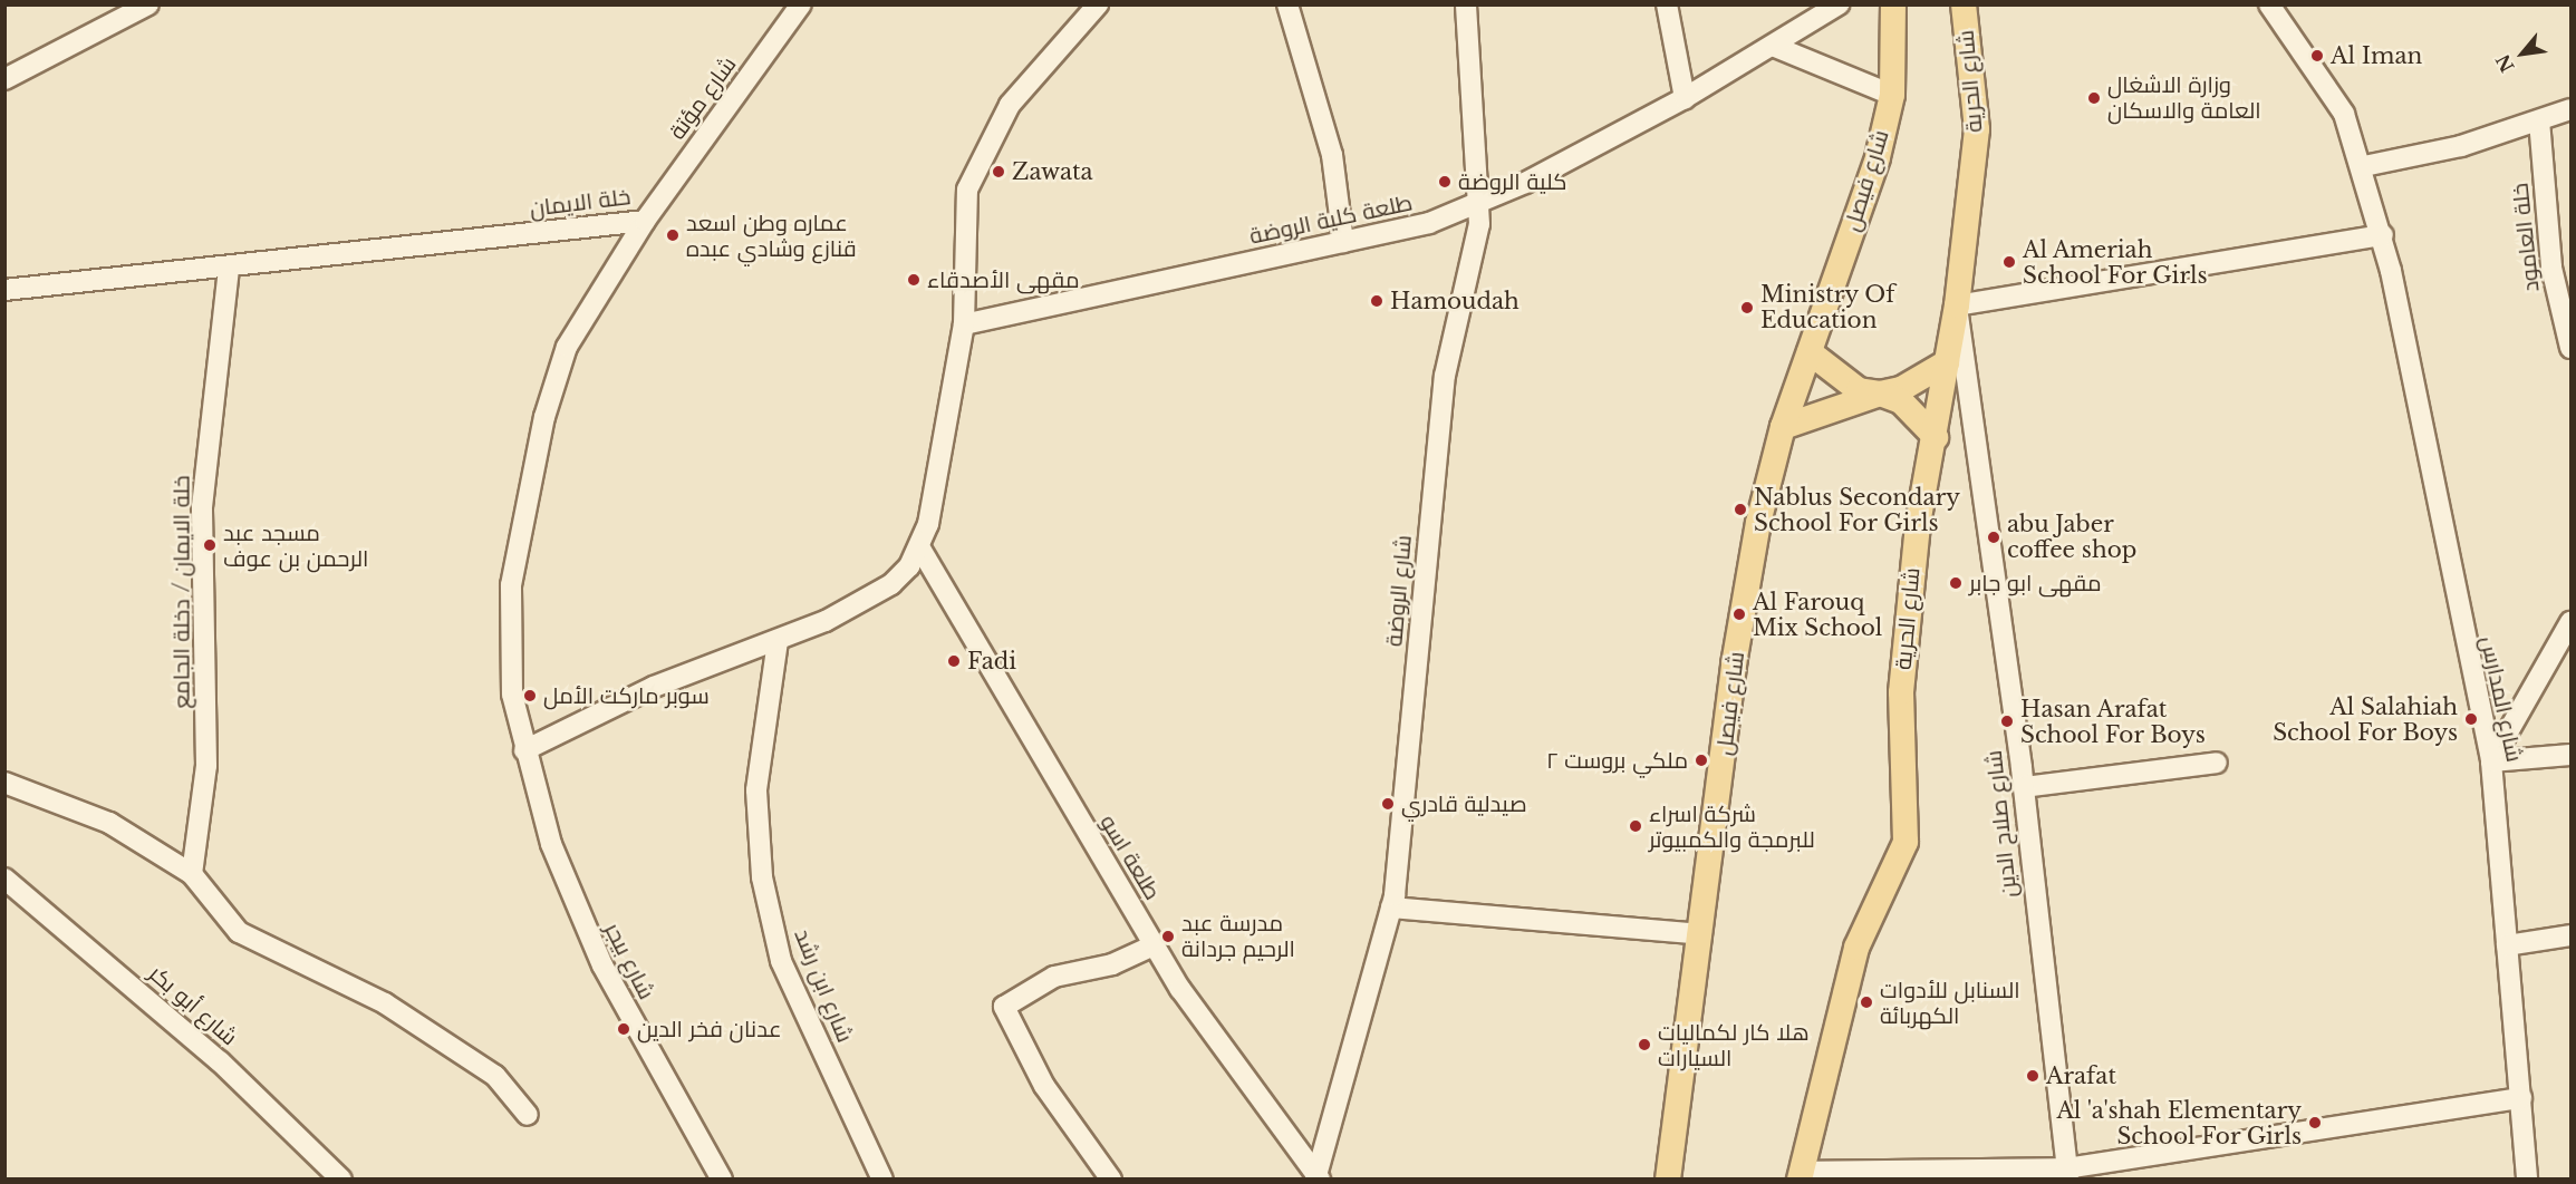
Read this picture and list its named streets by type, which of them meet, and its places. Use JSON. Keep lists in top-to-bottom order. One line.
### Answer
{"streets":{"main road":["شارع الحرية","شارع فيصل"],"street":["شارع مؤتة","خلة الايمان","طلعة كلية الروضة","خلة العامود","شارع الروضة","خلة الايمان / دخلة الجامع","شارع المدارس","شارع صلاح الدين","طلعة اسو","شارع بيجر","شارع ابن رشد","شارع أبو بكر"]},"crossings":[["شارع الحرية","شارع صلاح الدين"],["شارع مؤتة","خلة الايمان"],["خلة الايمان","خلة الايمان / دخلة الجامع"],["خلة الايمان","شارع بيجر"],["طلعة كلية الروضة","شارع الروضة"],["شارع الروضة","طلعة اسو"]],"places":["Al Iman","وزارة الاشغال العامة والاسكان","Zawata","كلية الروضة","عماره وطن اسعد قنازع وشادي عبده","Al Ameriah School For Girls","مقهى الأصدقاء","Hamoudah","Ministry Of Education","Nablus Secondary School For Girls","abu Jaber coffee shop","مسجد عبد الرحمن بن عوف","مقهى ابو جابر","Al Farouq Mix School","Fadi","سوبر ماركت الأمل","Al Salahiah School For Boys","Hasan Arafat School For Boys","ملكي بروست ٢","صيدلية قادري","شركة اسراء للبرمجة والكمبيوتر","مدرسة عبد الرحيم جردانة","السنابل للأدوات الكهربائة","عدنان فخر الدين","هلا كار لكماليات السيارات","Arafat","Al 'a'shah Elementary School For Girls"],"north":"bottom left"}
